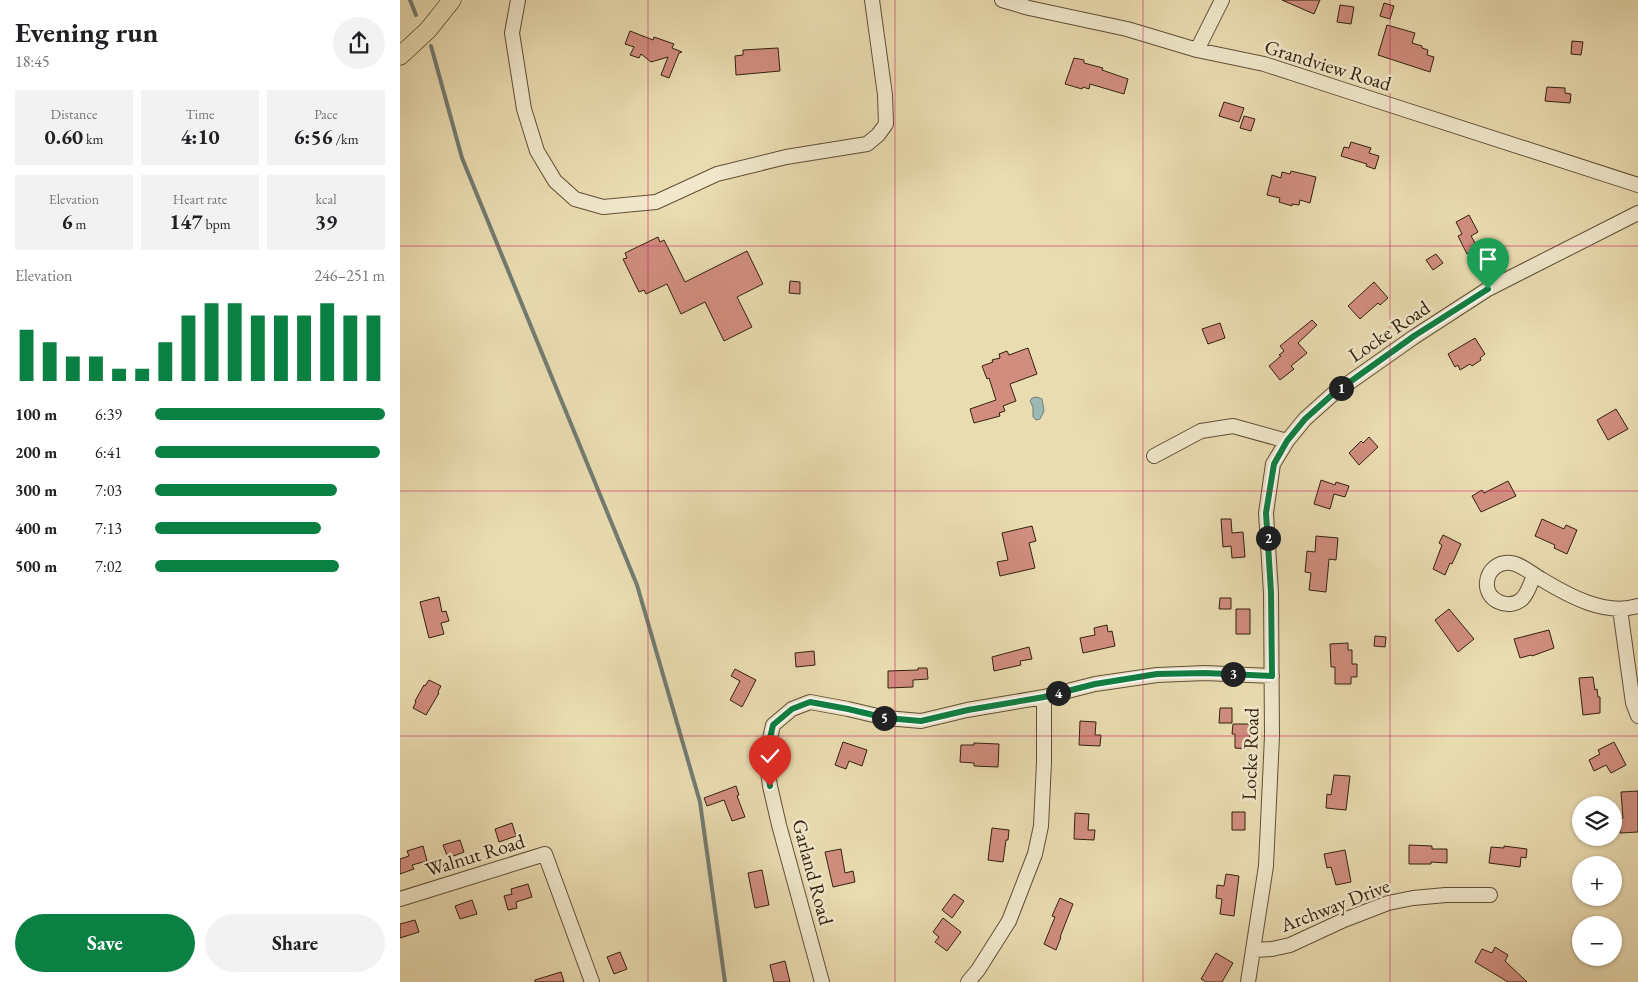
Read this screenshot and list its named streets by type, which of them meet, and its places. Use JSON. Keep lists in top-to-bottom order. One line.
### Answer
{"streets":{"street":["Grandview Road","Locke Road","Walnut Road","Garland Road","Archway Drive"]},"crossings":[["Locke Road","Garland Road"],["Locke Road","Archway Drive"]],"page":{"heading":["Evening run","18:45"],"stats":[["Distance","0.60 km"],["Time","4:10"],["Pace","6:56 /km"],["Elevation","6 m"],["Heart rate","147 bpm"],["kcal","39"]],"chart":["Elevation","246–251 m"],"pins":["1","2","3","4","5"],"list":[{"name":"100 m","note":"6:39"},{"name":"200 m","note":"6:41"},{"name":"300 m","note":"7:03"},{"name":"400 m","note":"7:13"},{"name":"500 m","note":"7:02"}],"map_buttons":["+","−"],"buttons":["Save","Share"]}}
